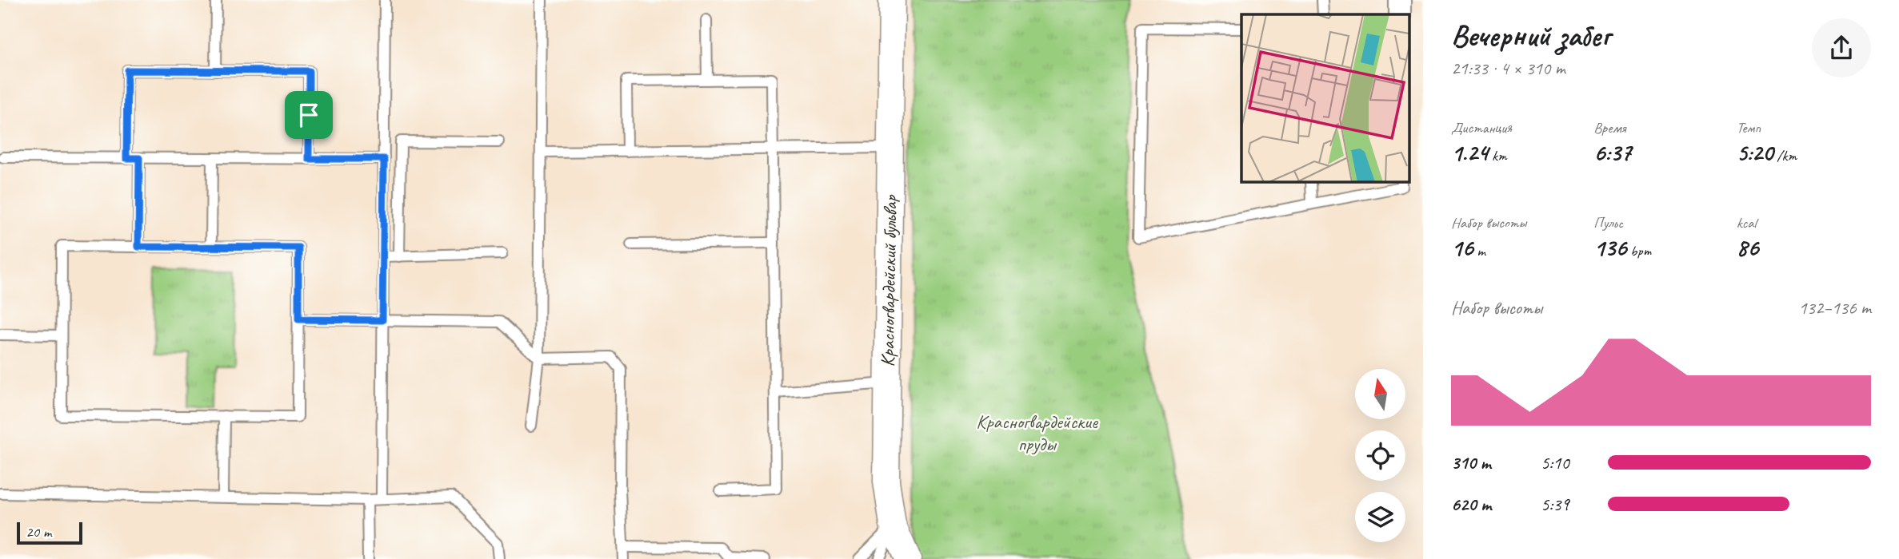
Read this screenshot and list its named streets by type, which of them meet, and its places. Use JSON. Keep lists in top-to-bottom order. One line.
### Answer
{"streets":{"street":["Красногвардейский бульвар"]},"parks":["Красногвардейские пруды"],"scale_bar":"20 m","north":"top","page":{"heading":["Вечерний забег","21:33 · 4 × 310 m"],"stats":[["Дистанция","1.24 km"],["Время","6:37"],["Темп","5:20 /km"],["Набор высоты","16 m"],["Пульс","136 bpm"],["kcal","86"]],"chart":["Набор высоты","132–136 m"],"list":[{"name":"310 m","note":"5:10"},{"name":"620 m","note":"5:39"}],"scale":"20 m"}}
